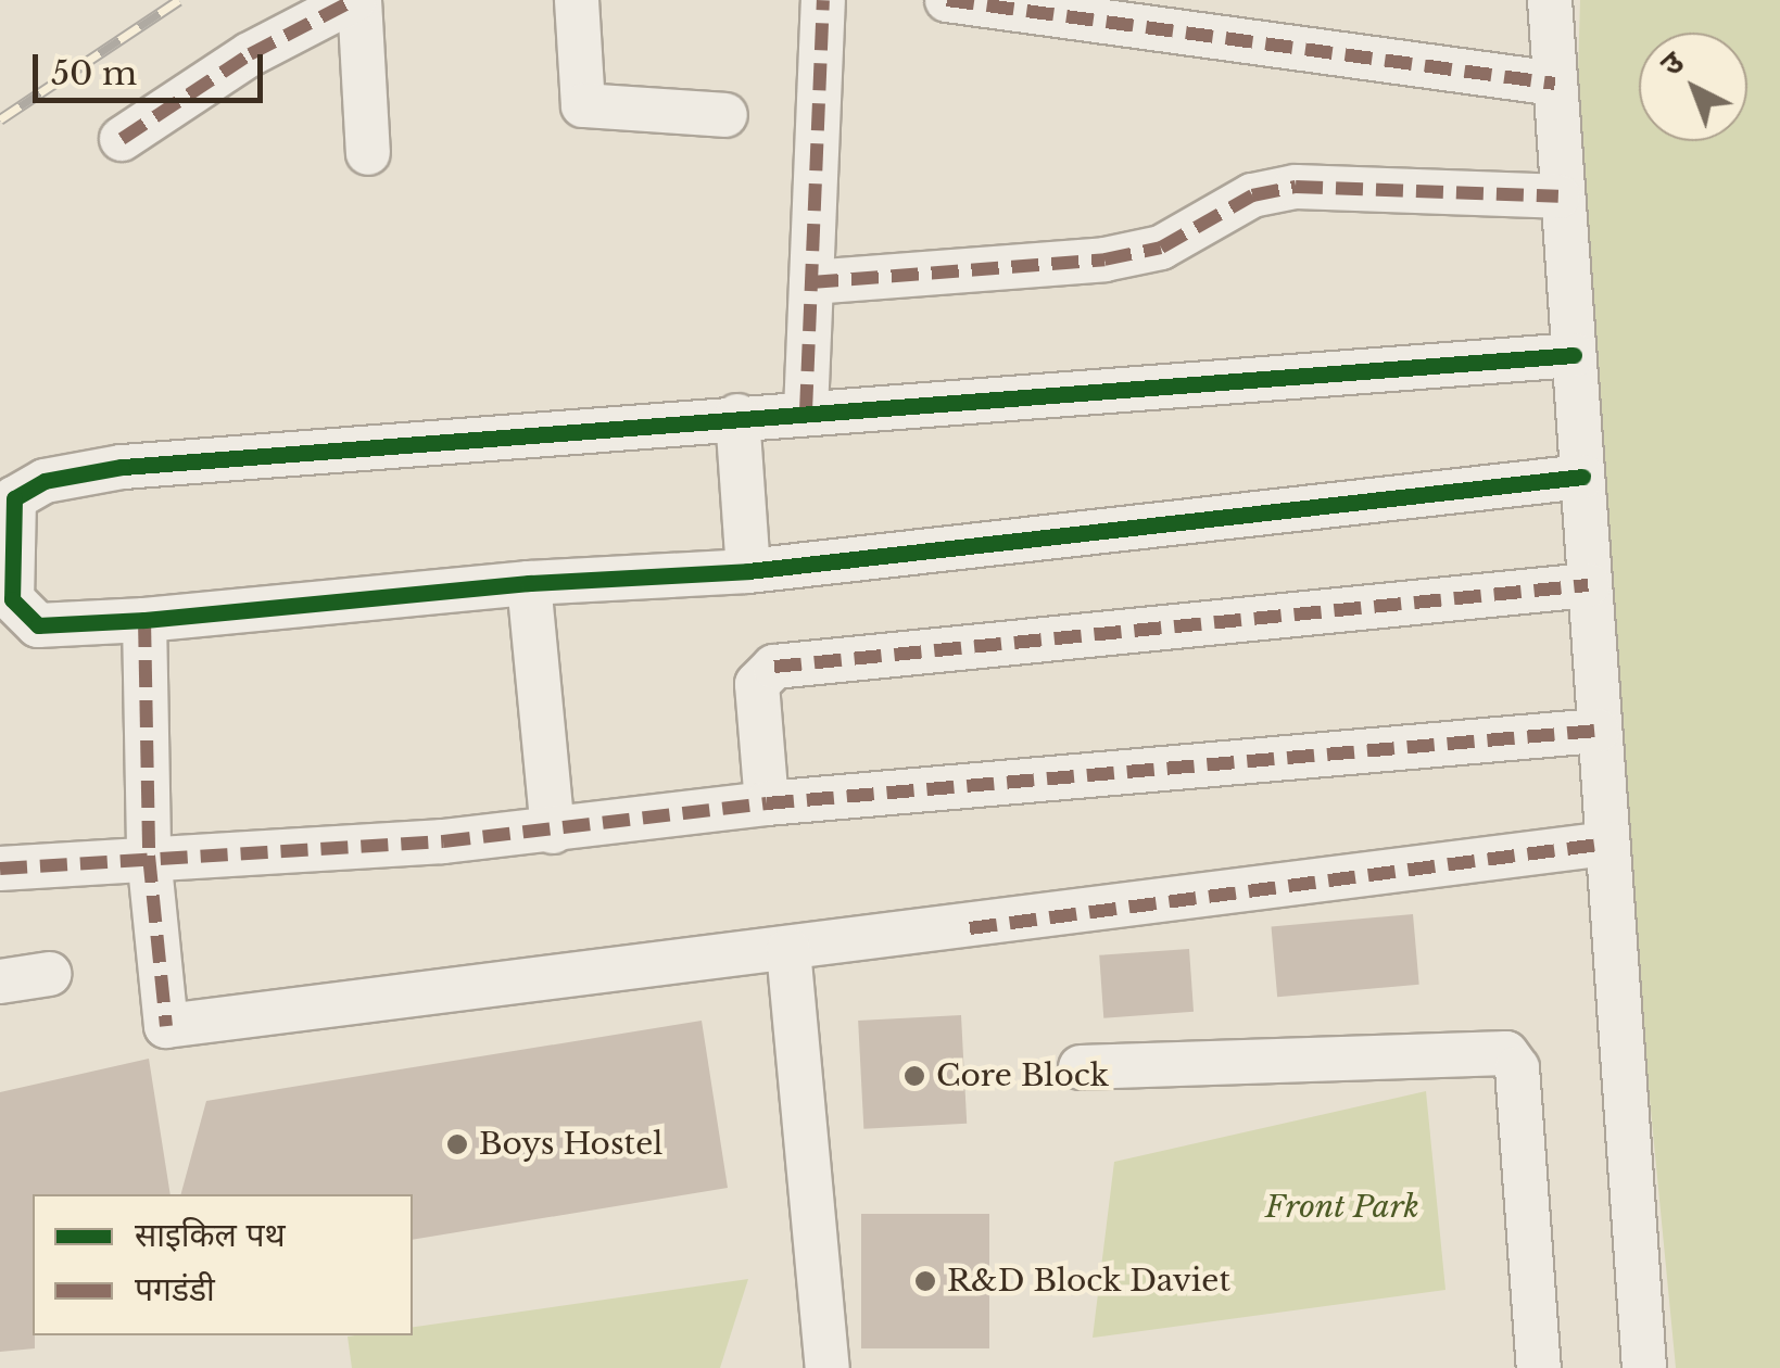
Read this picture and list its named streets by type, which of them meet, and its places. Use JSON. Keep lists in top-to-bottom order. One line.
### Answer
{"parks":["Front Park"],"places":["Core Block","Boys Hostel","R&D Block Daviet"],"legend":["साइकिल पथ","पगडंडी"],"scale_bar":"50 m","north":"top left"}
